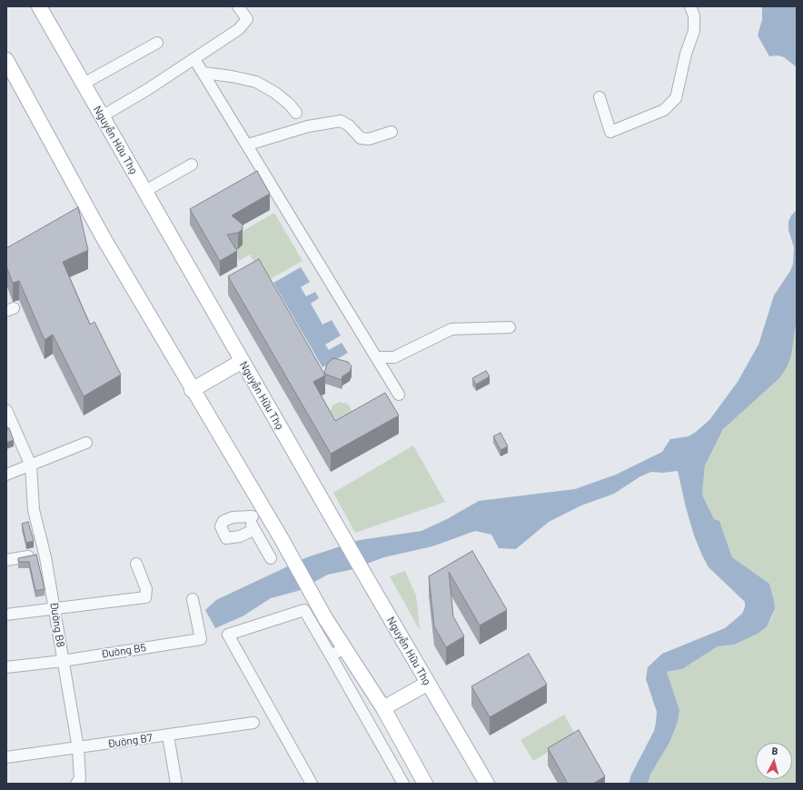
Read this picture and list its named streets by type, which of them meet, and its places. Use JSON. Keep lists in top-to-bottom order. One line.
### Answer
{"streets":{"main road":["Nguyễn Hữu Thọ"],"street":["Đường B8","Đường B5","Đường B7"]},"crossings":[["Đường B8","Đường B5"],["Đường B8","Đường B7"]],"north":"top"}
